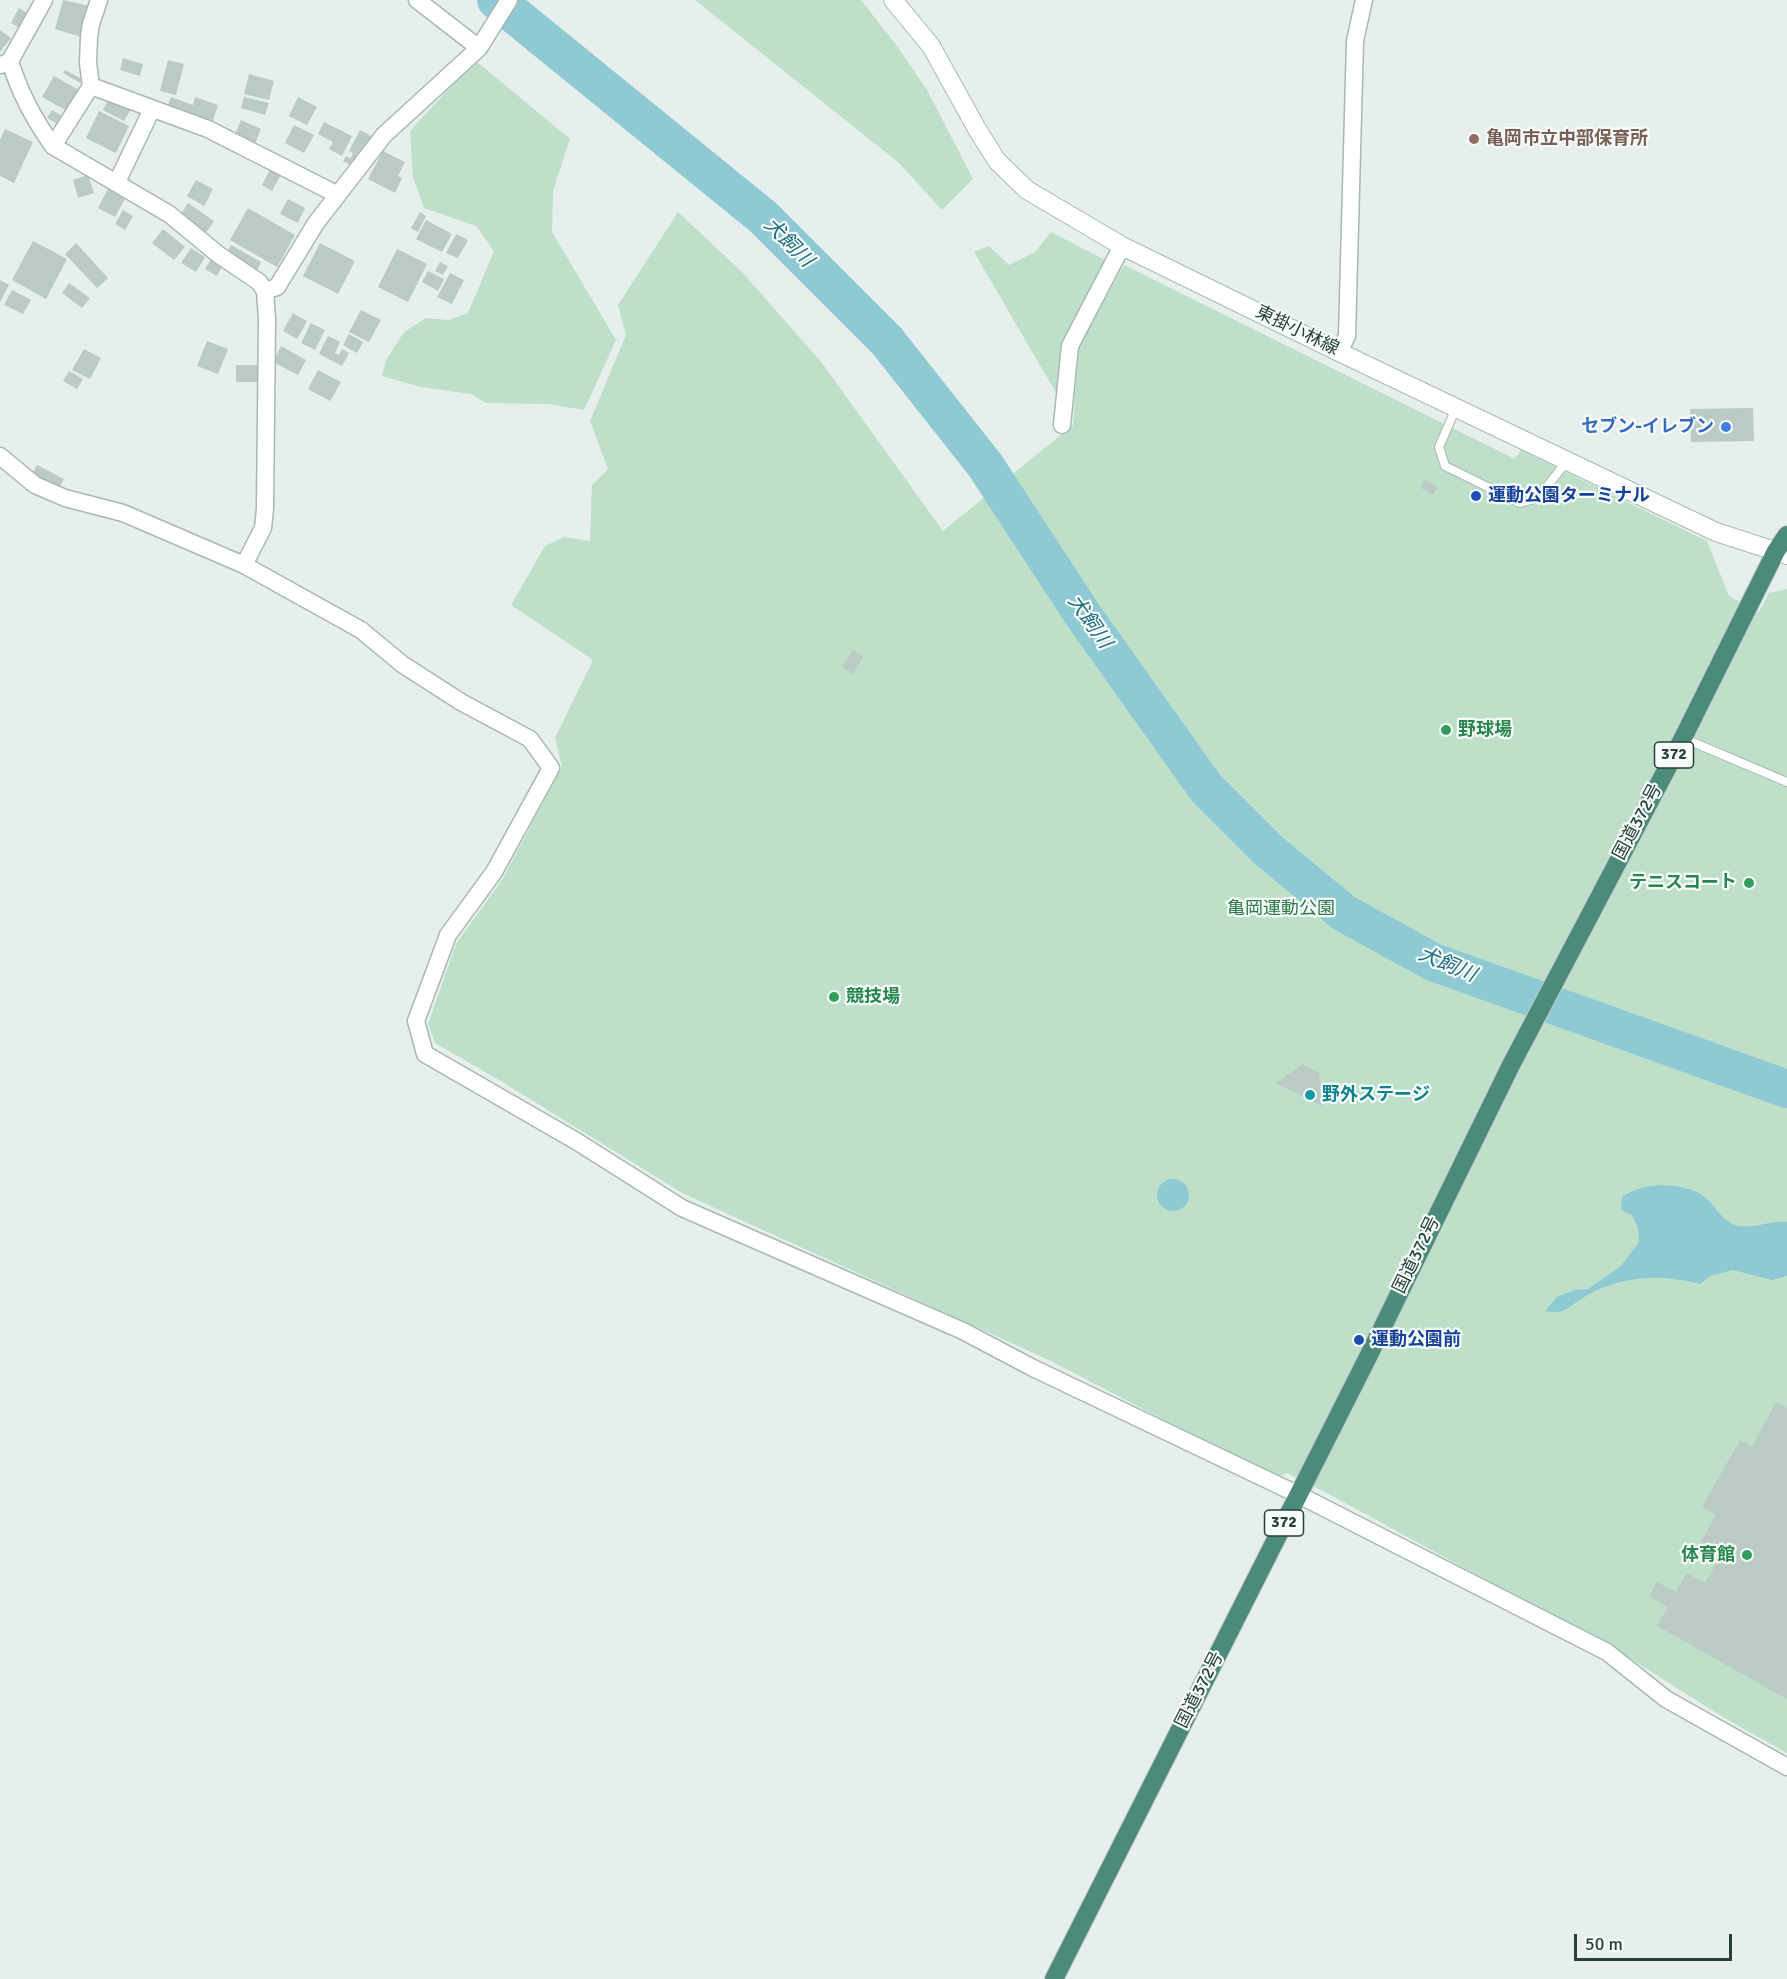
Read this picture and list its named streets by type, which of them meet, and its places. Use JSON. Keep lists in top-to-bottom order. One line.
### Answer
{"streets":{"highway":["372","国道372号"],"main road":["東掛小林線"]},"crossings":[["東掛小林線","国道372号"]],"water":["犬飼川"],"parks":["亀岡運動公園"],"places":["亀岡市立中部保育所","セブン-イレブン","運動公園ターミナル","野球場","テニスコート","競技場","野外ステージ","運動公園前","体育館"],"scale_bar":"50 m"}
